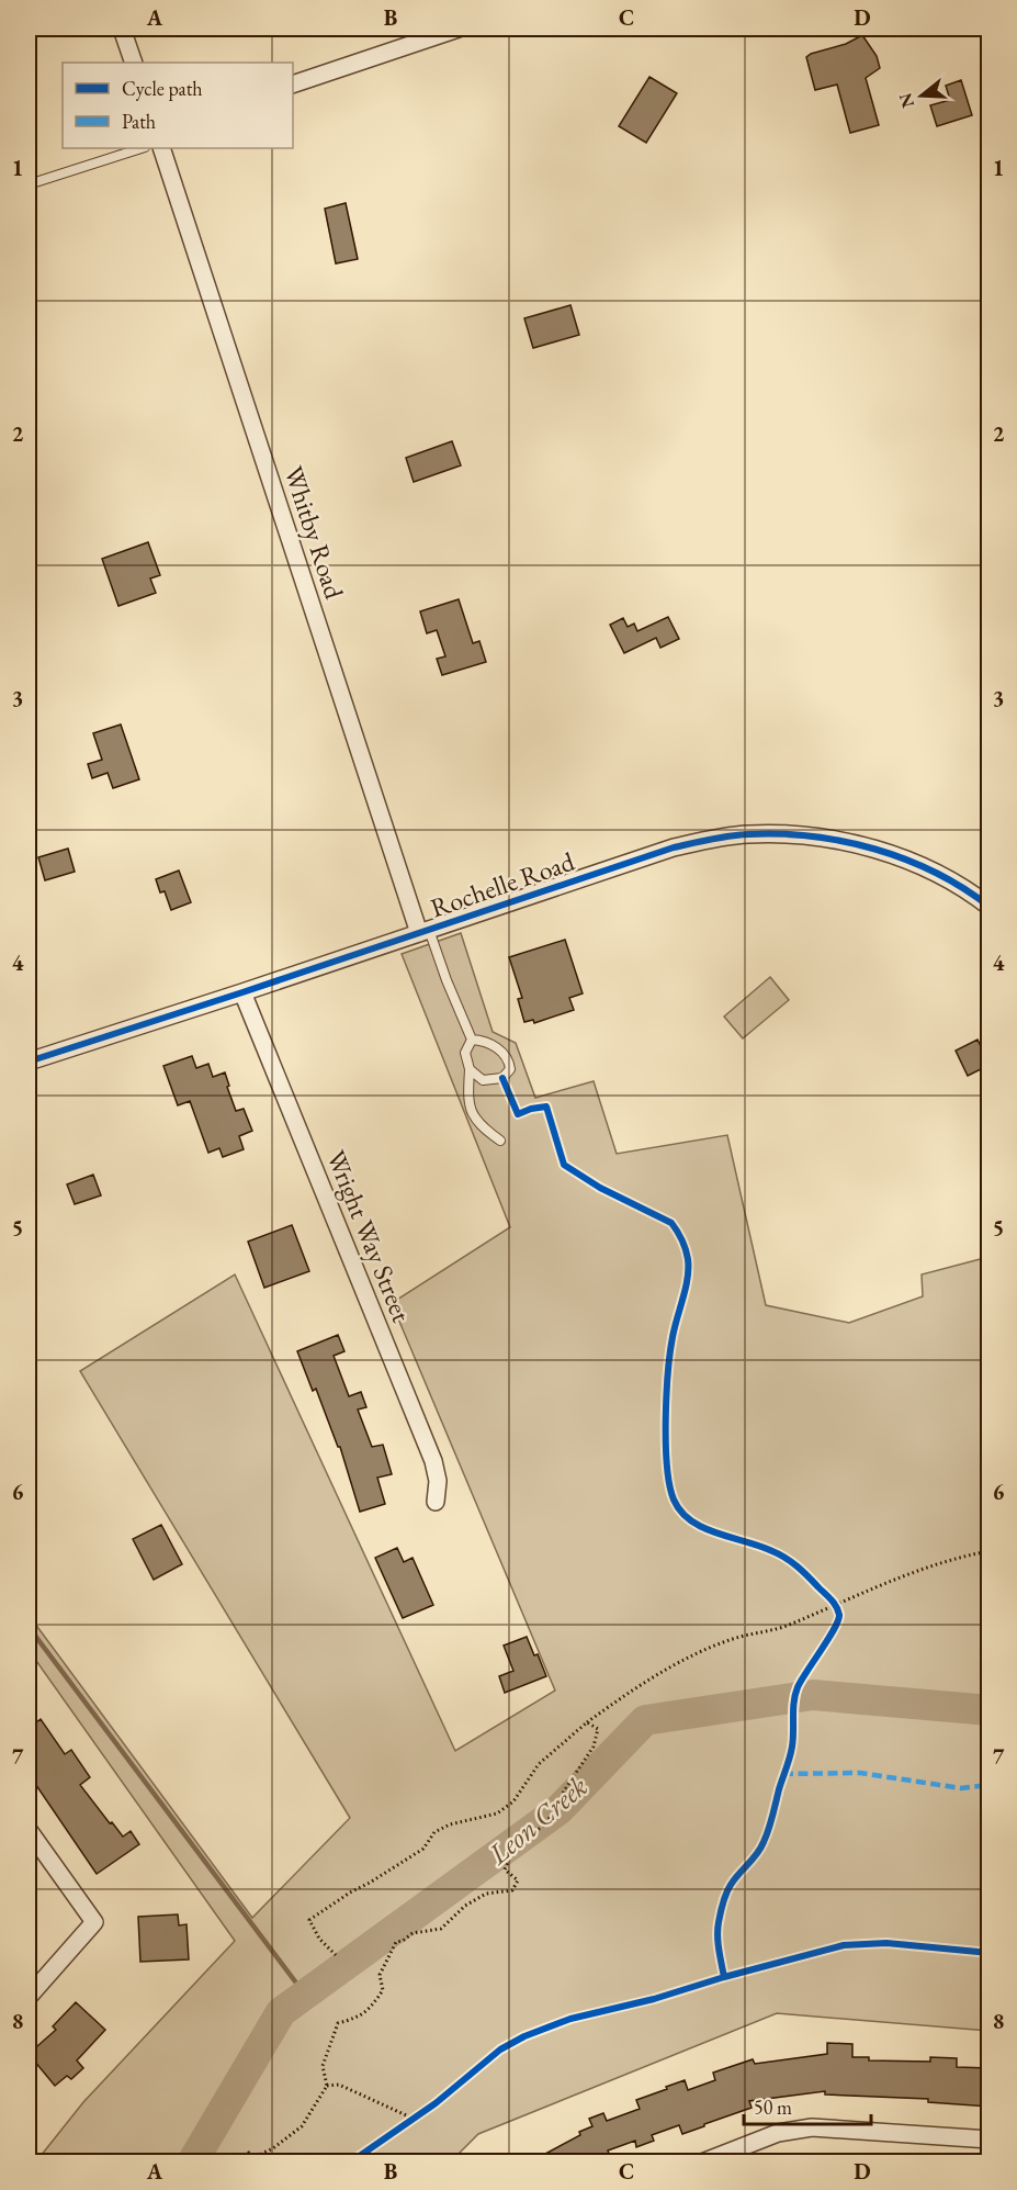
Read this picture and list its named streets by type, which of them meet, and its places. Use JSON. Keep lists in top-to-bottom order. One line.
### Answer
{"streets":{"street":["Whitby Road","Rochelle Road","Wright Way Street"]},"crossings":[["Whitby Road","Rochelle Road"],["Rochelle Road","Wright Way Street"]],"water":["Leon Creek"],"legend":["Cycle path","Path"],"scale_bar":"50 m","north":"left","grid":{"columns":["A","B","C","D"],"rows":["1","2","3","4","5","6","7","8"]}}
